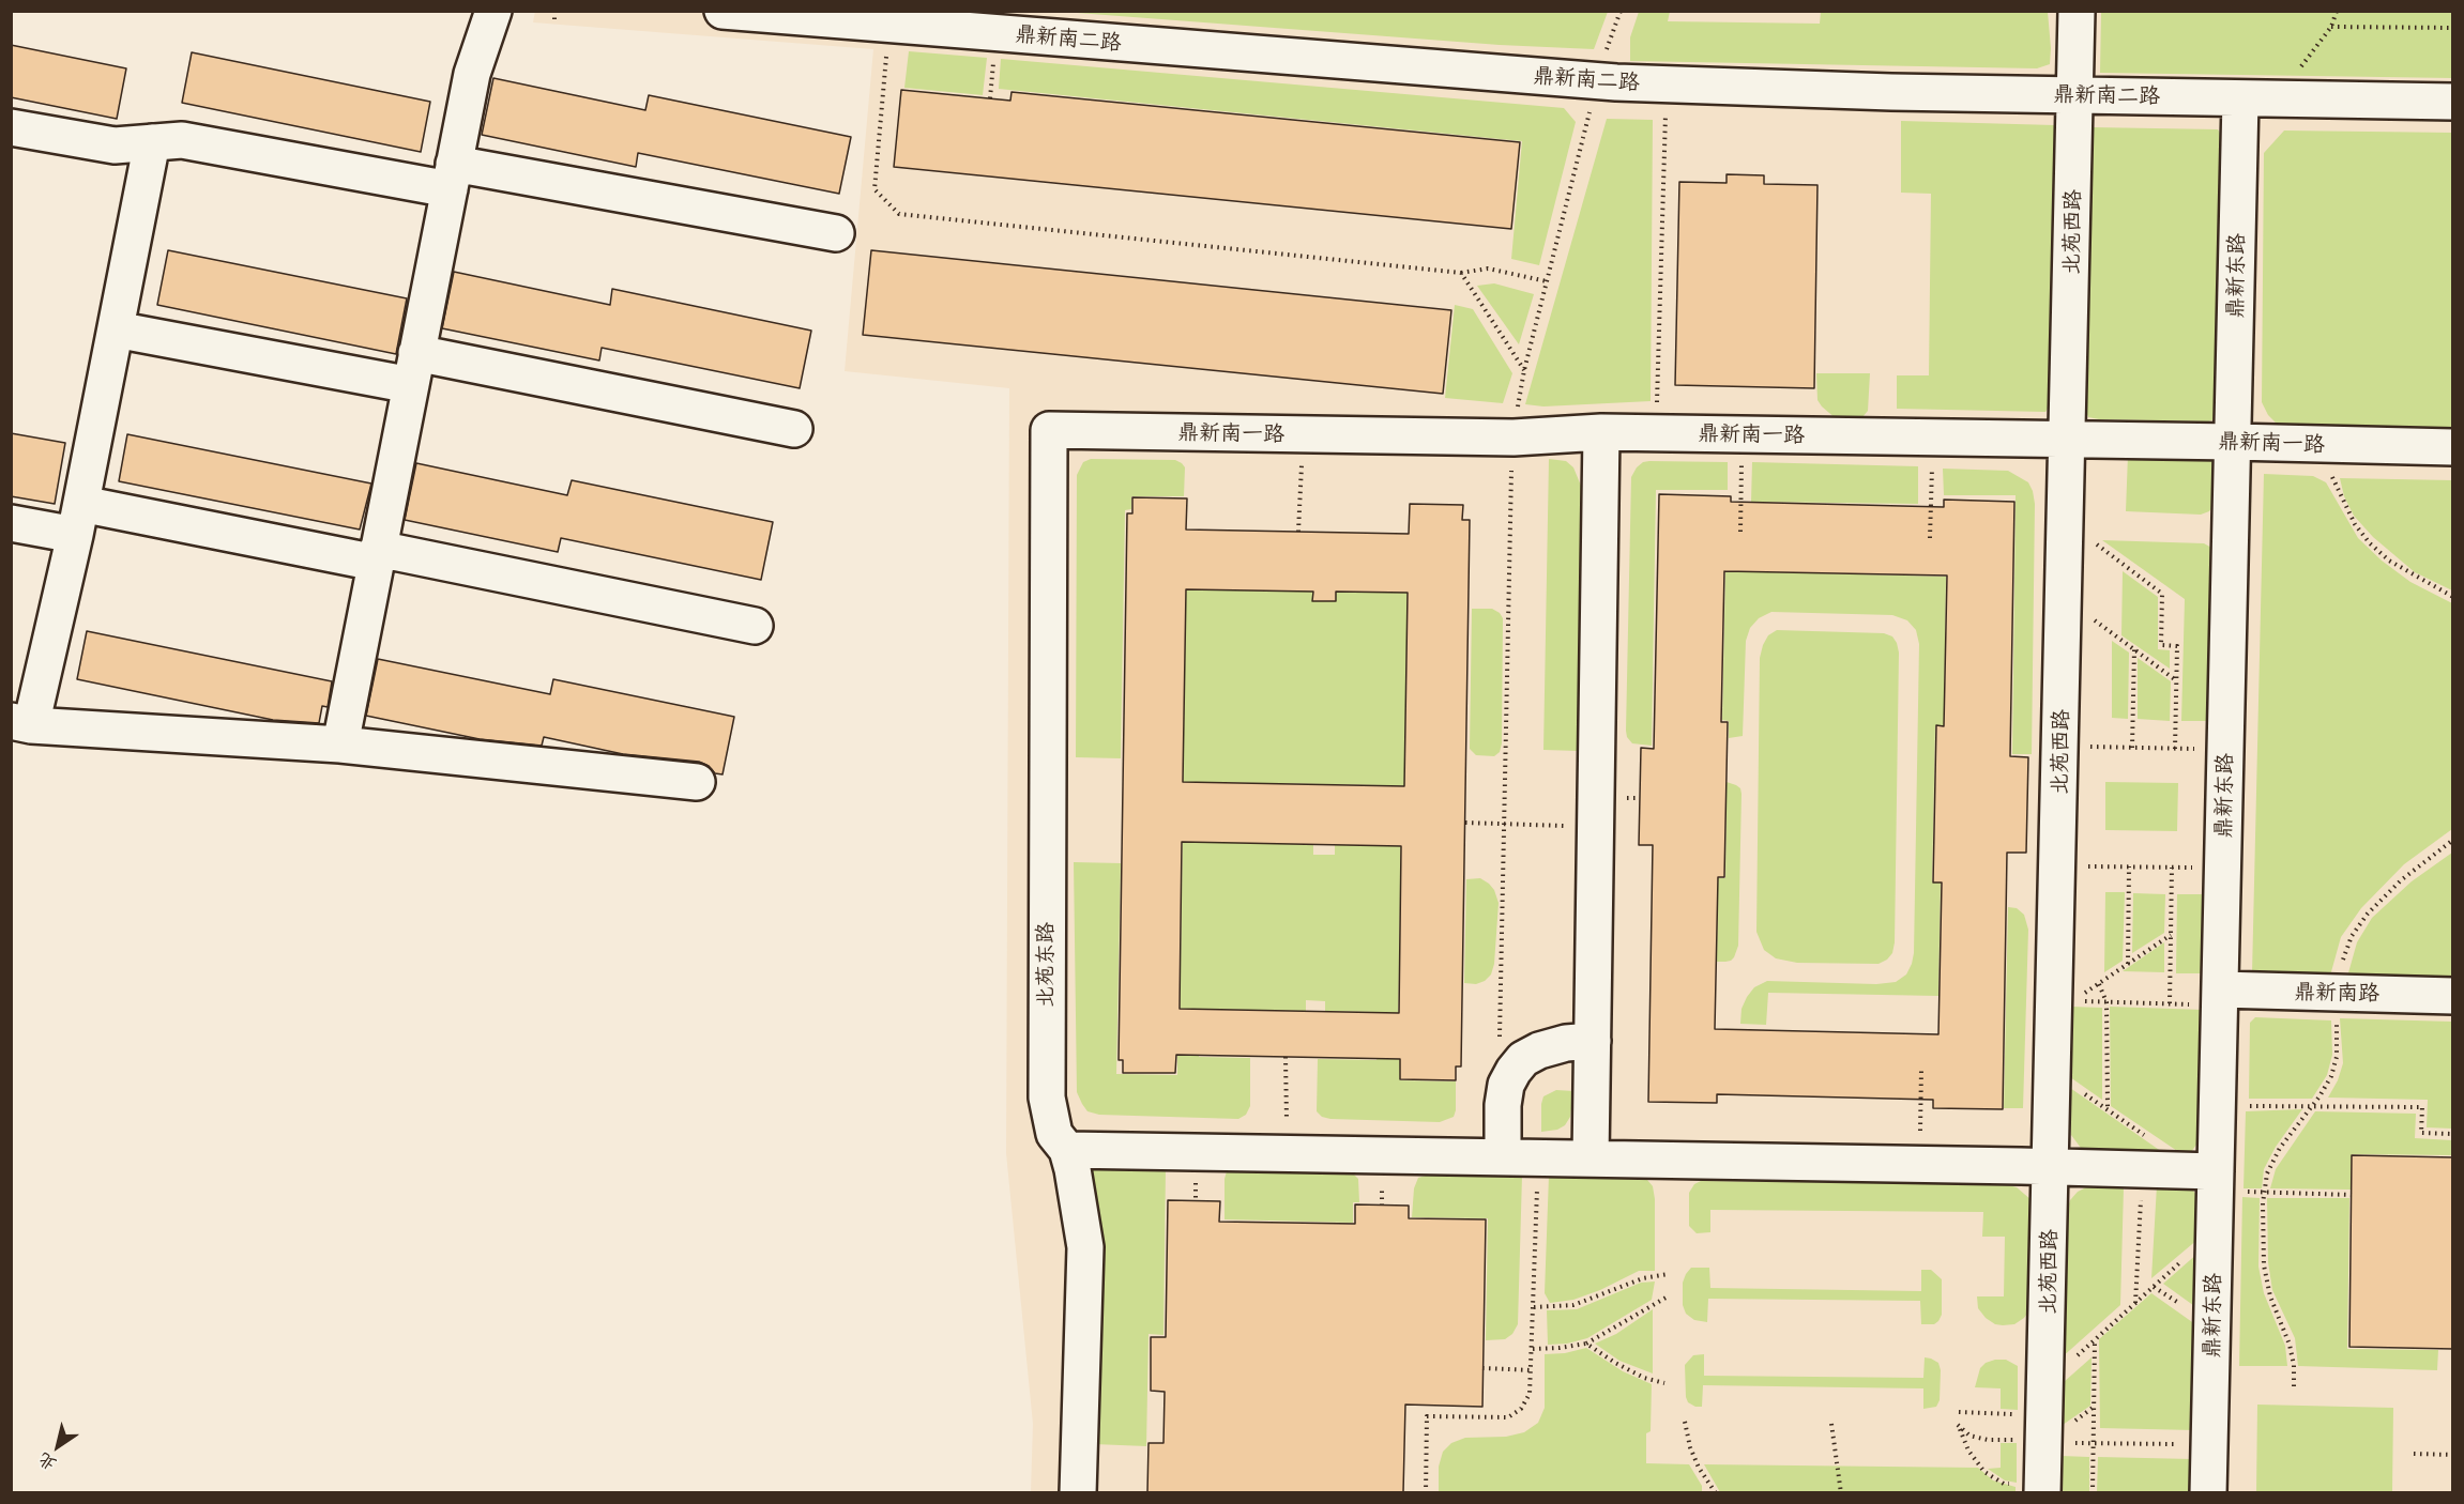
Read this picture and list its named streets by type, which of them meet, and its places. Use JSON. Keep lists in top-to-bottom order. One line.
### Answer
{"streets":{"lane":["鼎新南二路","北苑西路","鼎新东路","鼎新南一路","北苑东路","鼎新南路"]},"crossings":[["鼎新南二路","北苑西路"],["鼎新南二路","鼎新东路"],["北苑西路","鼎新南一路"],["鼎新东路","鼎新南一路"],["鼎新东路","鼎新南路"],["鼎新南一路","北苑东路"]],"north":"bottom left"}
